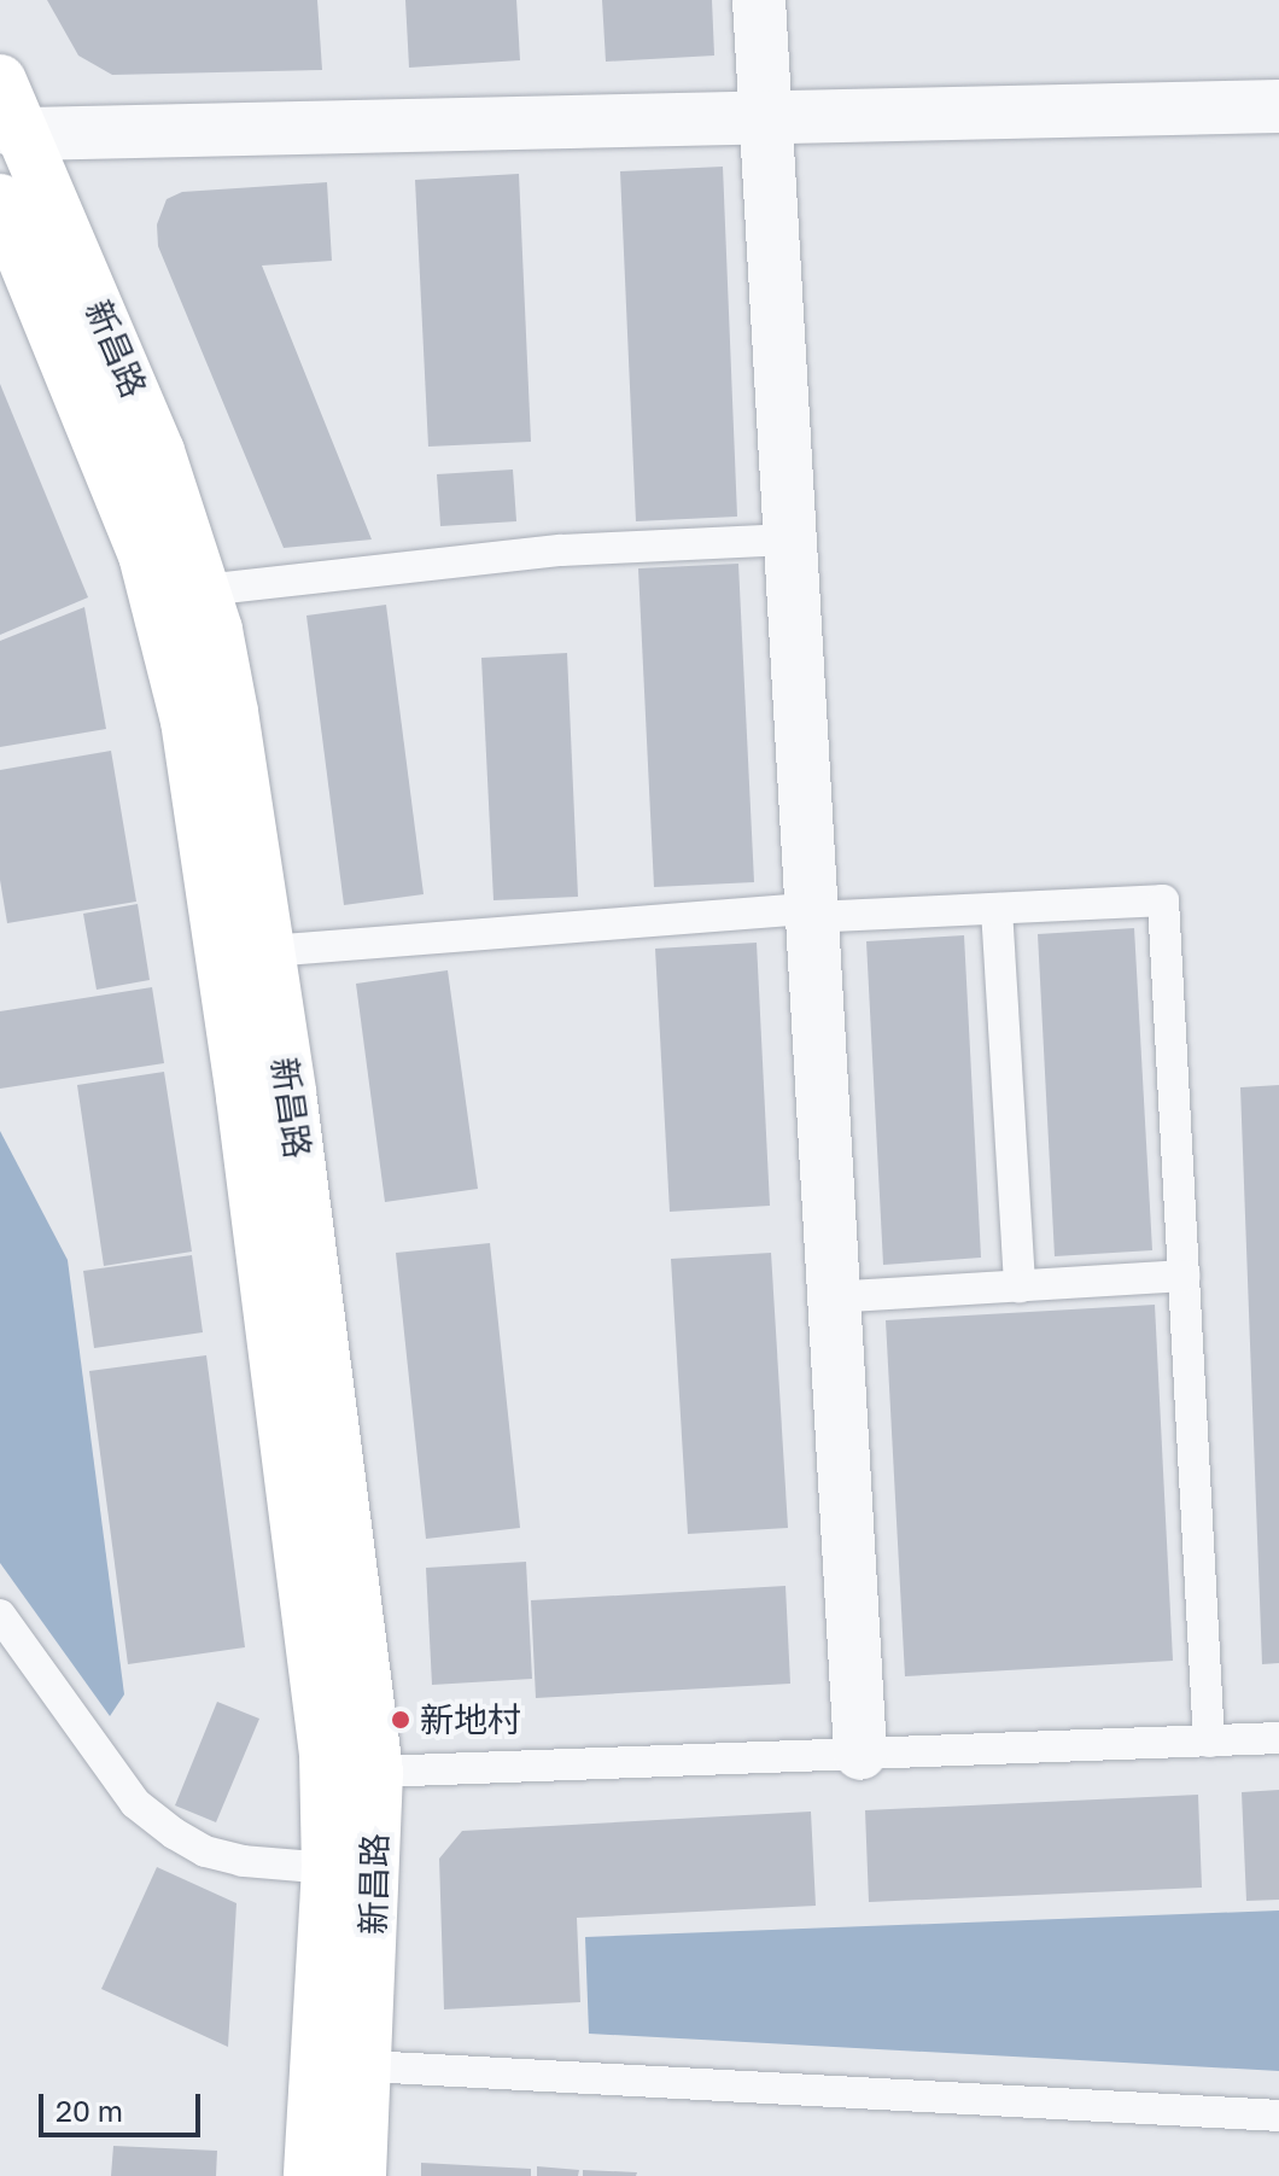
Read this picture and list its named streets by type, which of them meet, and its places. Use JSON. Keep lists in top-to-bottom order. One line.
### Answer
{"streets":{"street":["新昌路"]},"places":["新地村"],"scale_bar":"20 m"}
